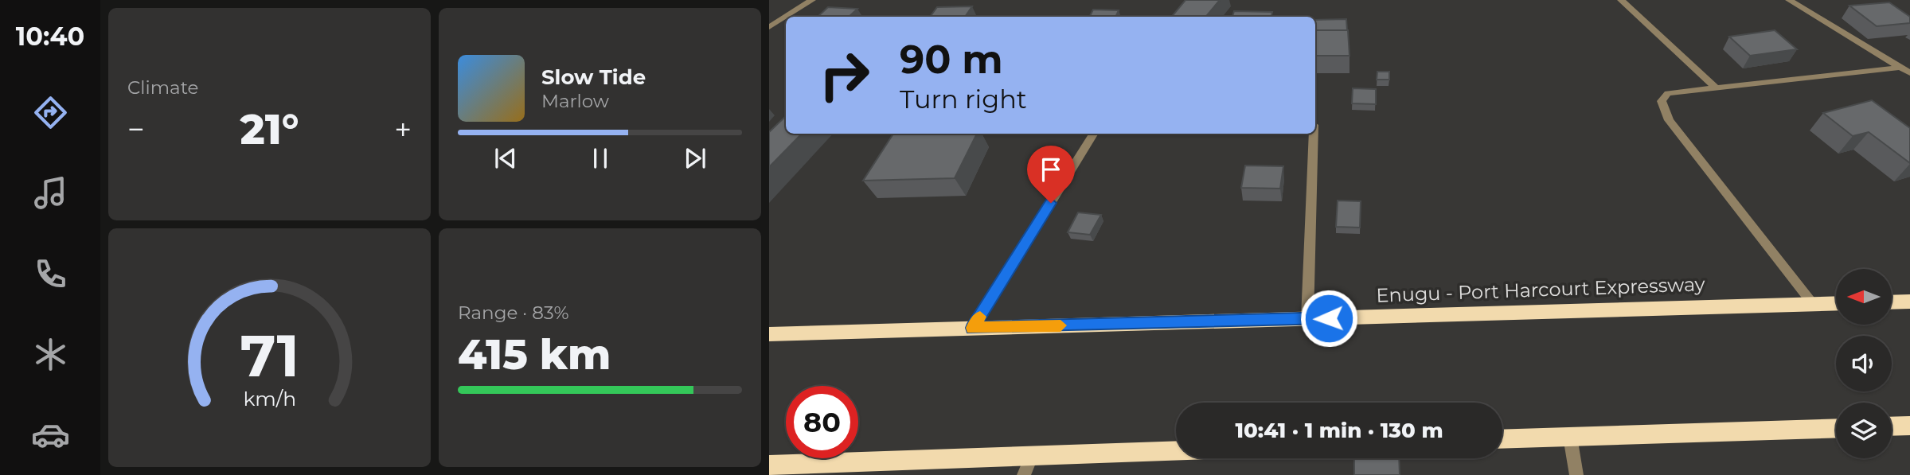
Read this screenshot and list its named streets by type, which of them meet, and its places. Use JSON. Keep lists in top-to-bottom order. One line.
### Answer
{"streets":{"highway":["Enugu - Port Harcourt Expressway"]},"north":"left","page":{"tabs":"10:40","tile":["Climate",["Range · 83%","415 km"]],"turn":["90 m","Turn right"],"song":["Slow Tide","Marlow"],"heat":["−","21°","+"],"limit":"80","trip":"10:41 · 1 min · 130 m","gauge":["71","km/h"]}}
